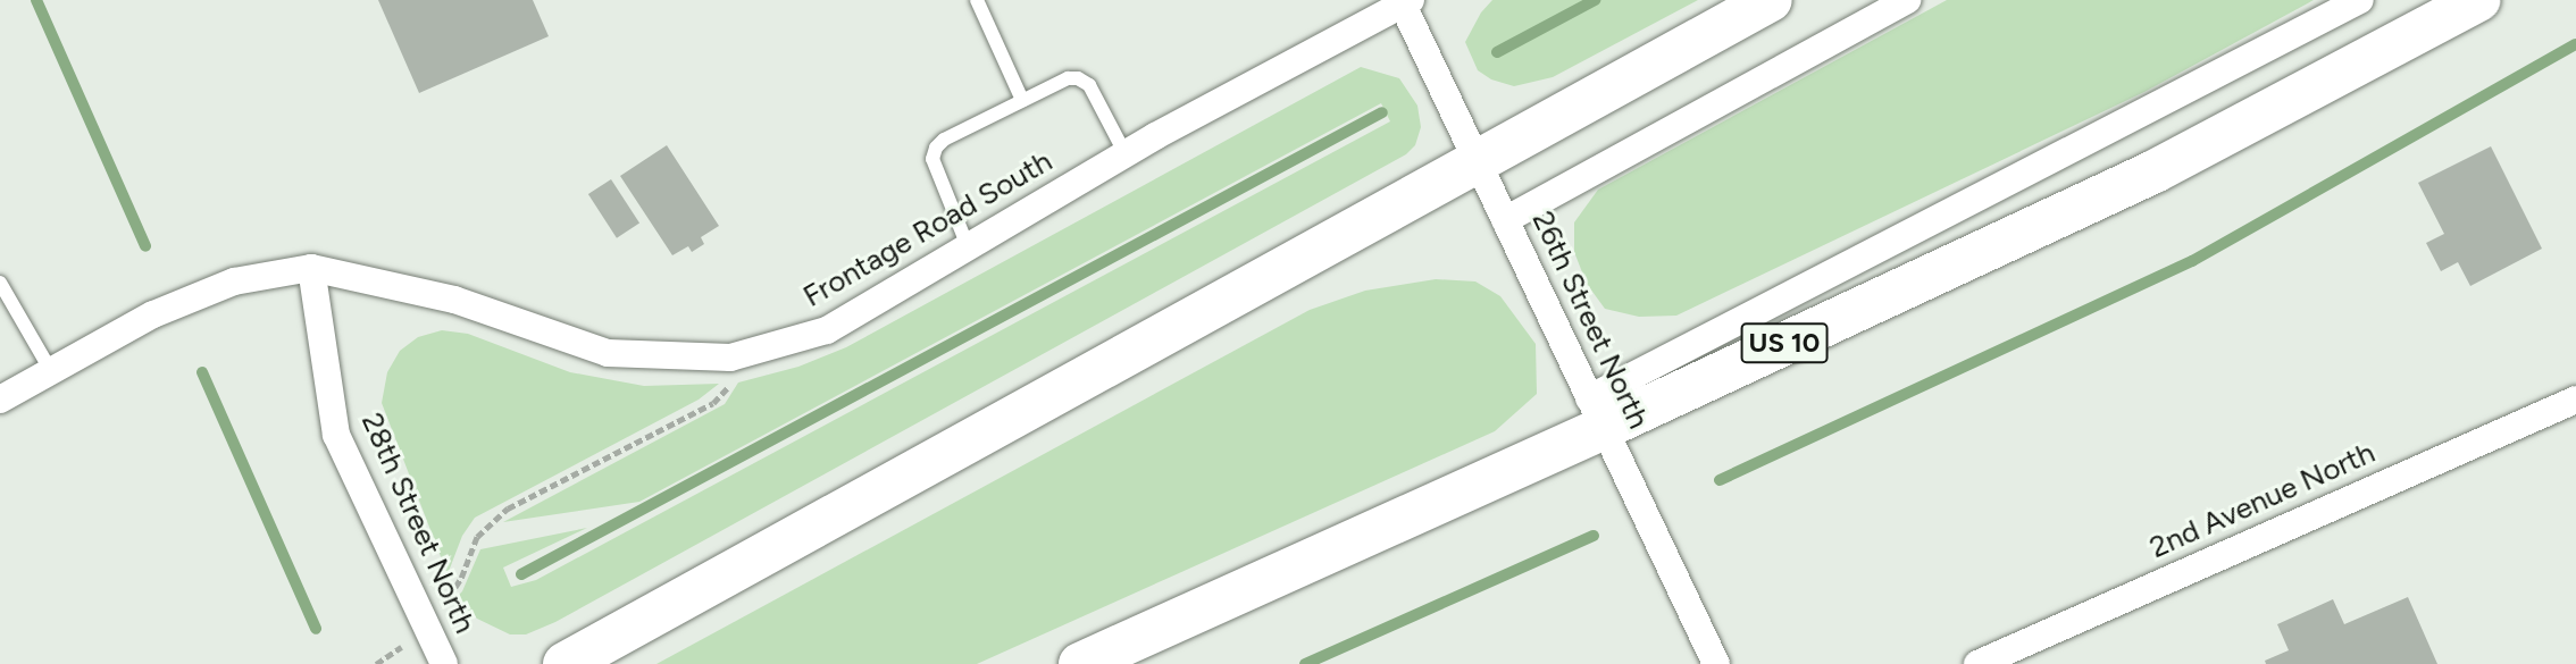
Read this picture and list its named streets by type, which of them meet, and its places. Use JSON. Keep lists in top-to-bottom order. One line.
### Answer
{"streets":{"main road":["US 10"],"street":["Frontage Road South","26th Street North","2nd Avenue North","28th Street North"]},"crossings":[["Frontage Road South","26th Street North"],["Frontage Road South","28th Street North"],["26th Street North","US 10"]]}
